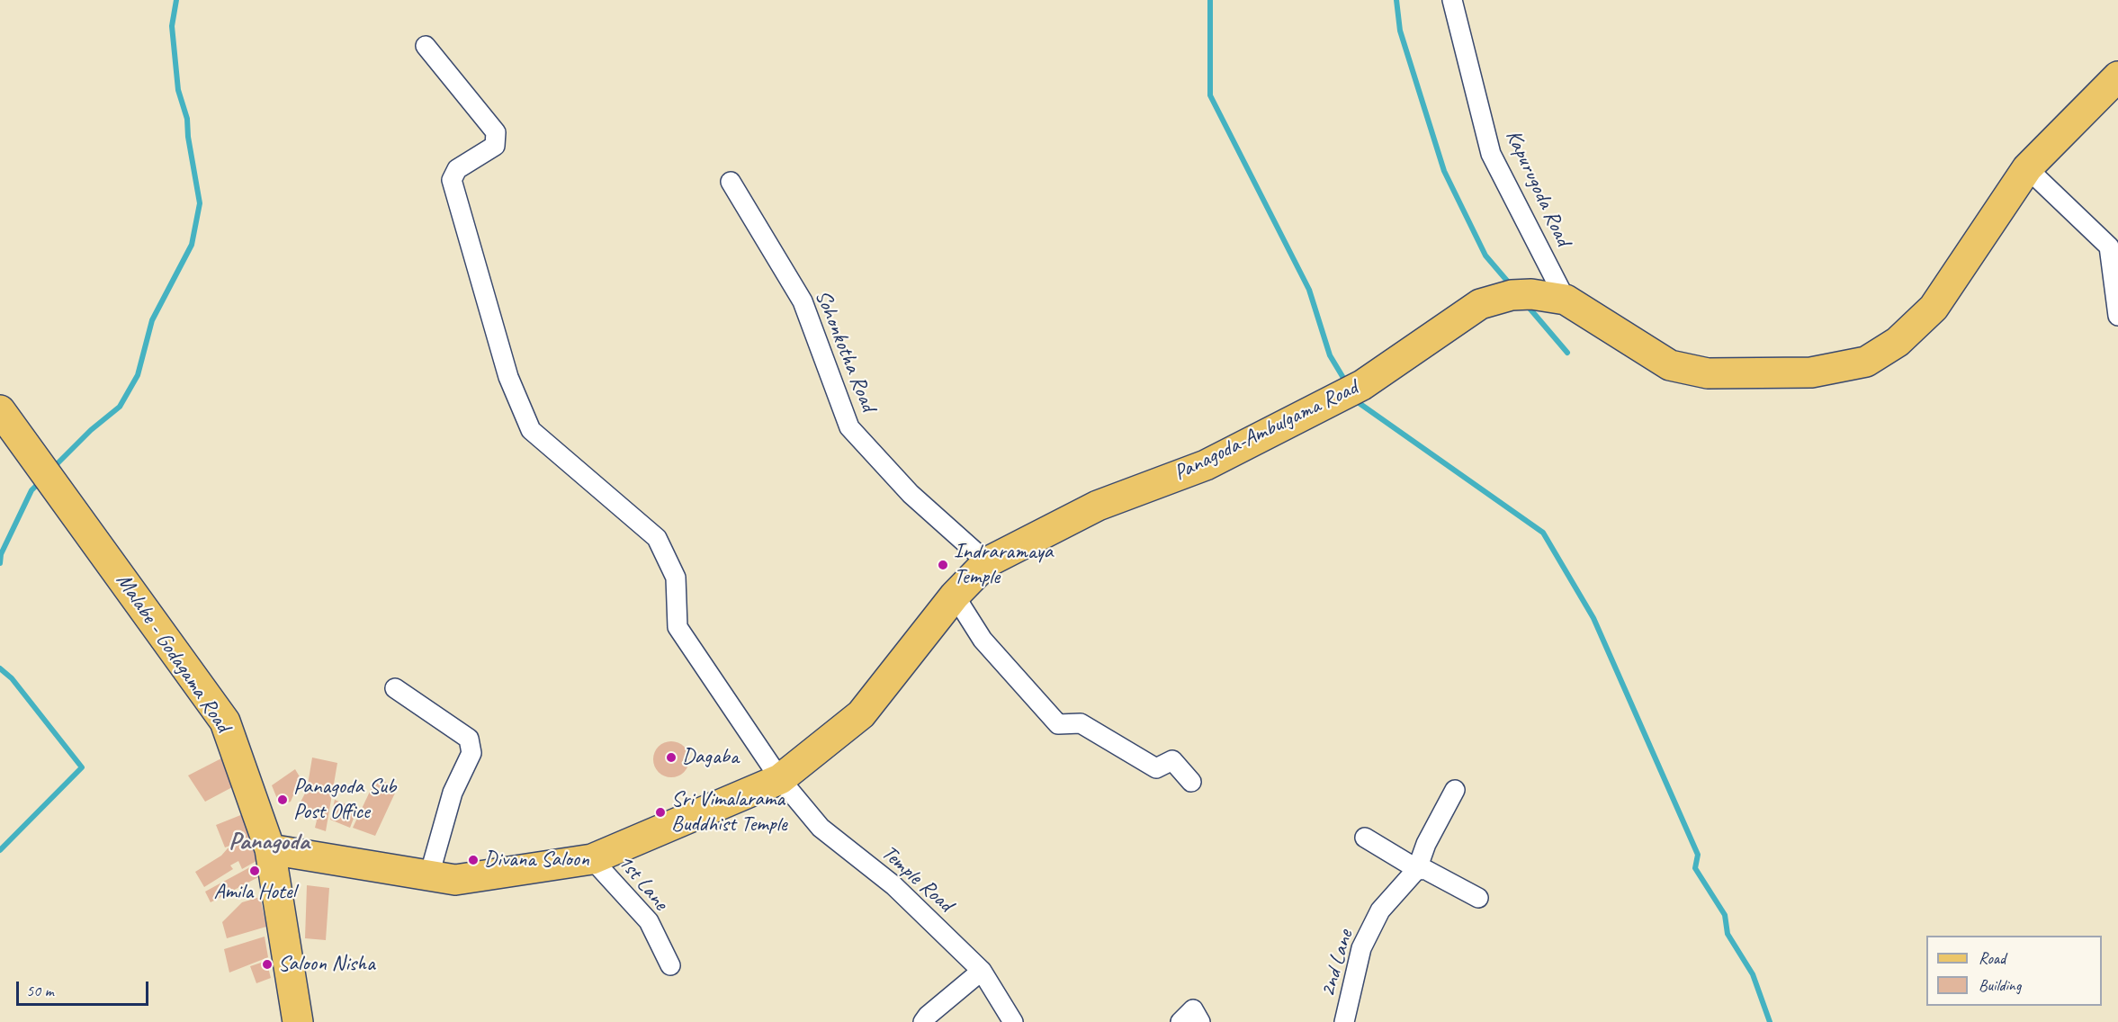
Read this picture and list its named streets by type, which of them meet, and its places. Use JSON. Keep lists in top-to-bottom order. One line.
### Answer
{"streets":{"main road":["Panagoda-Ambulgama Road","Malabe - Godagama Road"],"street":["Kapurugoda Road","Sohonkotha Road","Temple Road","1st Lane","2nd Lane"]},"crossings":[["Kapurugoda Road","Panagoda-Ambulgama Road"],["Sohonkotha Road","Panagoda-Ambulgama Road"],["Panagoda-Ambulgama Road","Malabe - Godagama Road"],["Panagoda-Ambulgama Road","Temple Road"],["Panagoda-Ambulgama Road","1st Lane"]],"districts":["Panagoda"],"places":["Indraramaya Temple","Dagaba","Panagoda Sub Post Office","Sri Vimalarama Buddhist Temple","Divana Saloon","Amila Hotel","Saloon Nisha"],"legend":["Road","Building"],"scale_bar":"50 m"}
